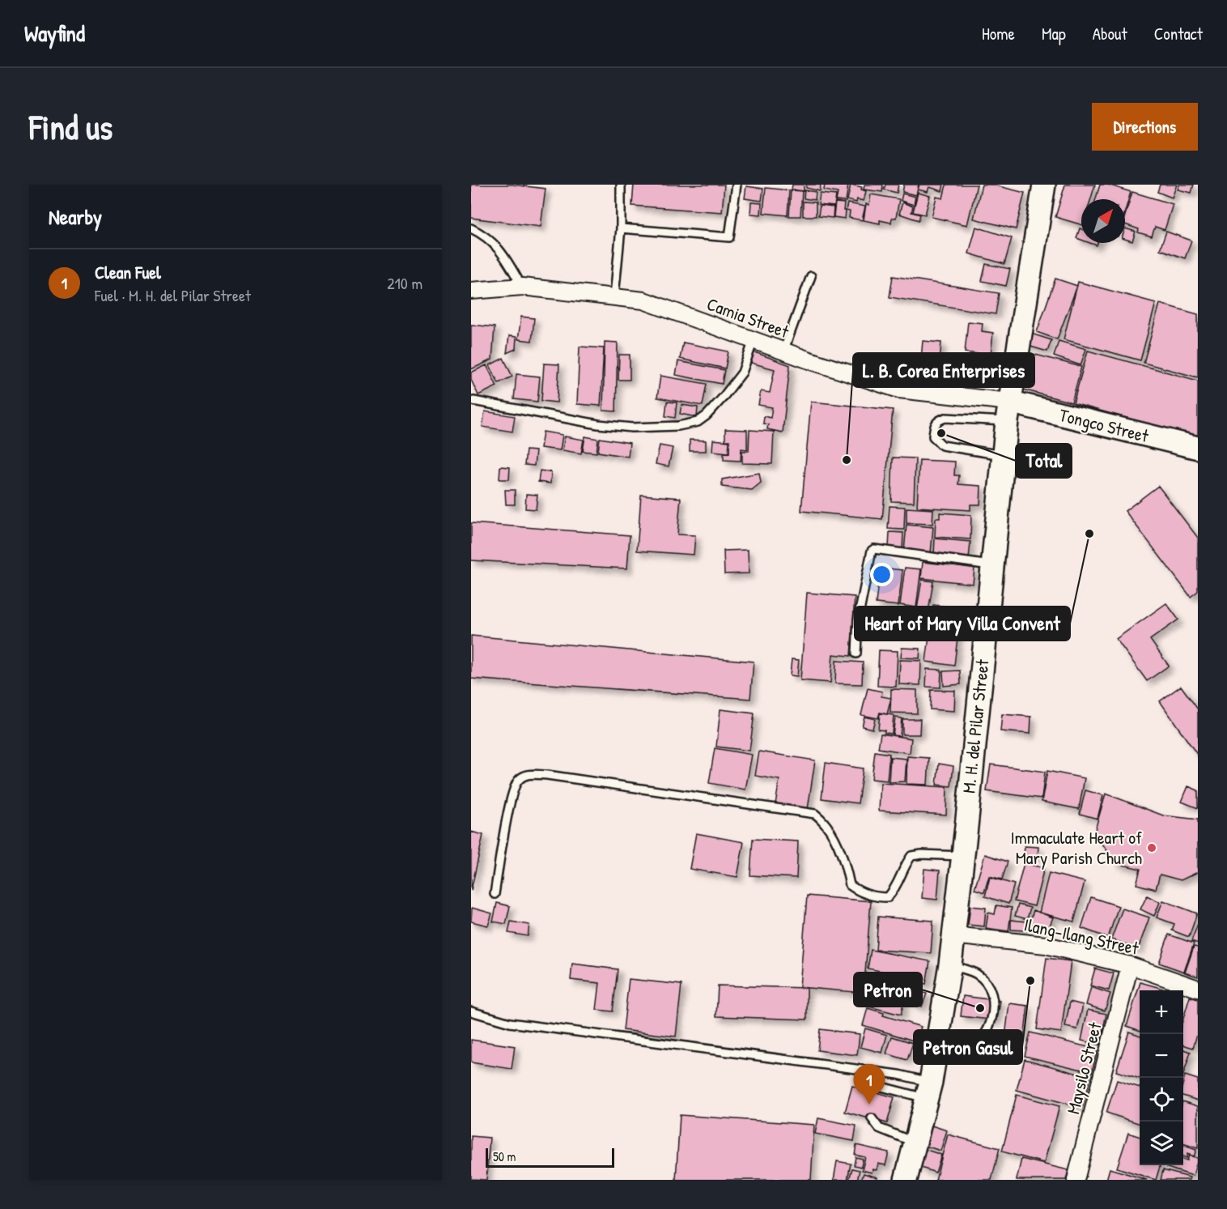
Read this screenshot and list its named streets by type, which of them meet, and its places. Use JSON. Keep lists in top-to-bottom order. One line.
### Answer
{"streets":{"main road":["Tongco Street","M. H. del Pilar Street"],"street":["Camia Street","Ilang-Ilang Street","Maysilo Street"]},"crossings":[["Camia Street","Tongco Street"],["Camia Street","M. H. del Pilar Street"],["Tongco Street","M. H. del Pilar Street"],["M. H. del Pilar Street","Ilang-Ilang Street"],["Ilang-Ilang Street","Maysilo Street"]],"places":["Total","L. B. Corea Enterprises","Heart of Mary Villa Convent","Immaculate Heart of Mary Parish Church","Petron Gasul","Petron"],"scale_bar":"50 m","north":"top right","page":{"header":"Wayfind","nav":["Home","Map","About","Contact"],"buttons":"Directions","title":"Find us","heading":"Nearby","list":[{"mark":"1","name":"Clean Fuel","note":"Fuel · M. H. del Pilar Street","value":"210 m"}],"map_buttons":["+","−"],"pins":"1","scale":"50 m"}}
